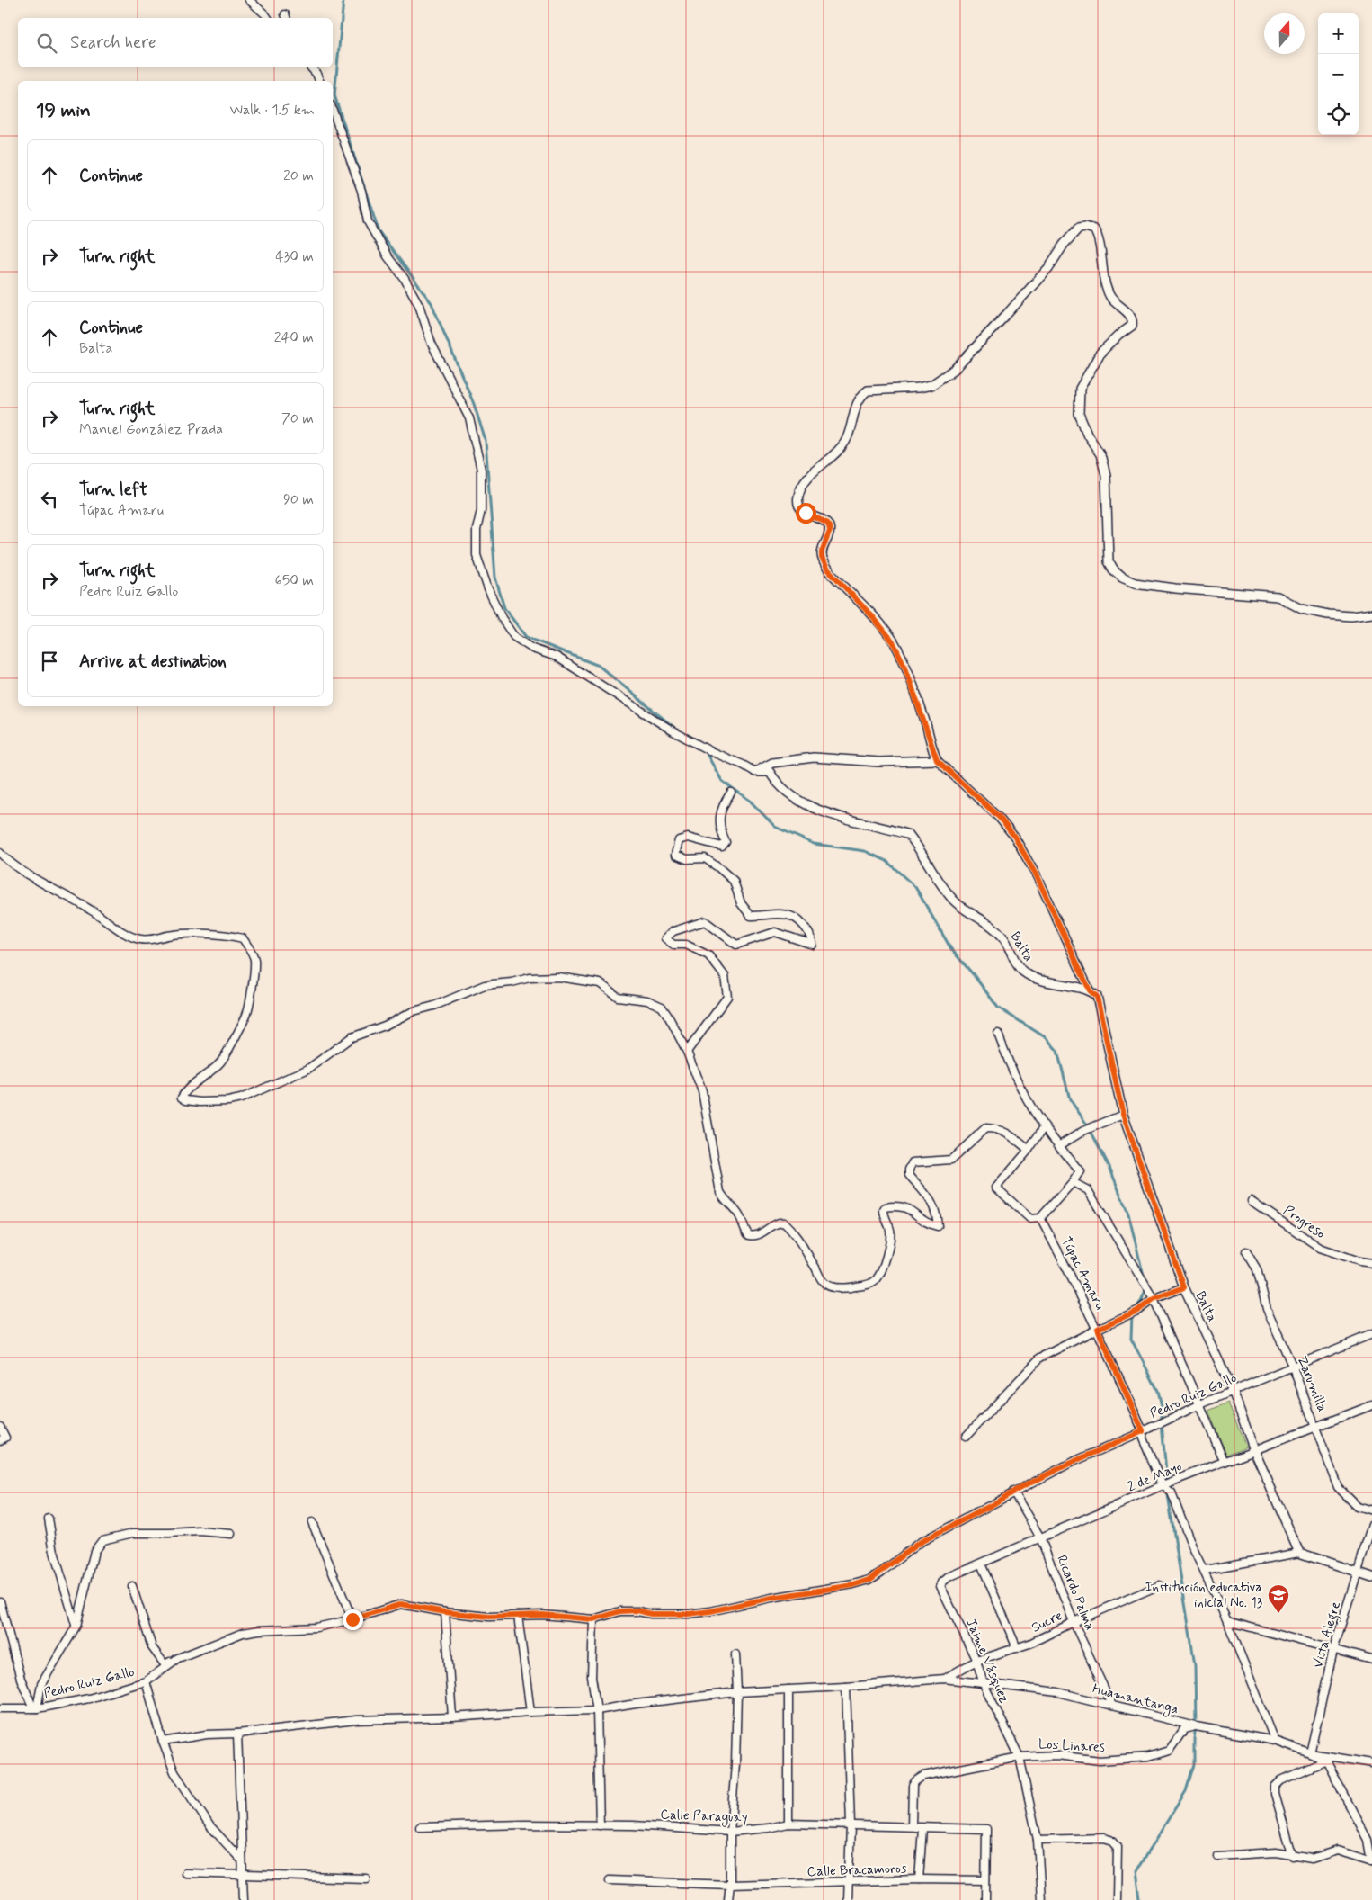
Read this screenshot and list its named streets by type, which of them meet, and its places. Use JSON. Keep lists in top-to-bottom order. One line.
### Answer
{"streets":{"street":["Balta","Progreso","Túpac Amaru","Zarumilla","Pedro Ruiz Gallo","2 de Mayo","Ricardo Palma","Sucre","Vista Alegre","Jaime Vásquez","Huamantanga","Los Linares","Calle Paraguay","Calle Bracamoros"]},"crossings":[["Balta","Pedro Ruiz Gallo"],["Balta","2 de Mayo"],["Túpac Amaru","Pedro Ruiz Gallo"],["Túpac Amaru","2 de Mayo"],["Túpac Amaru","Huamantanga"],["Zarumilla","Pedro Ruiz Gallo"],["Zarumilla","2 de Mayo"],["Pedro Ruiz Gallo","Ricardo Palma"],["2 de Mayo","Ricardo Palma"],["2 de Mayo","Jaime Vásquez"],["Ricardo Palma","Sucre"],["Ricardo Palma","Huamantanga"],["Sucre","Jaime Vásquez"],["Sucre","Huamantanga"],["Vista Alegre","Huamantanga"],["Jaime Vásquez","Huamantanga"],["Jaime Vásquez","Los Linares"],["Huamantanga","Los Linares"],["Los Linares","Calle Paraguay"],["Calle Paraguay","Calle Bracamoros"]],"places":{"school or university":["Institución educativa inicial No. 13"]},"north":"top","page":{"map_buttons":["+","−"],"search":"Search here","heading":["19 min","Walk · 1.5 km"],"list":[["Continue","20 m"],["Turn right","430 m"],["Continue","Balta","240 m"],["Turn right","Manuel González Prada","70 m"],["Turn left","Túpac Amaru","90 m"],["Turn right","Pedro Ruiz Gallo","650 m"],"Arrive at destination"]}}
